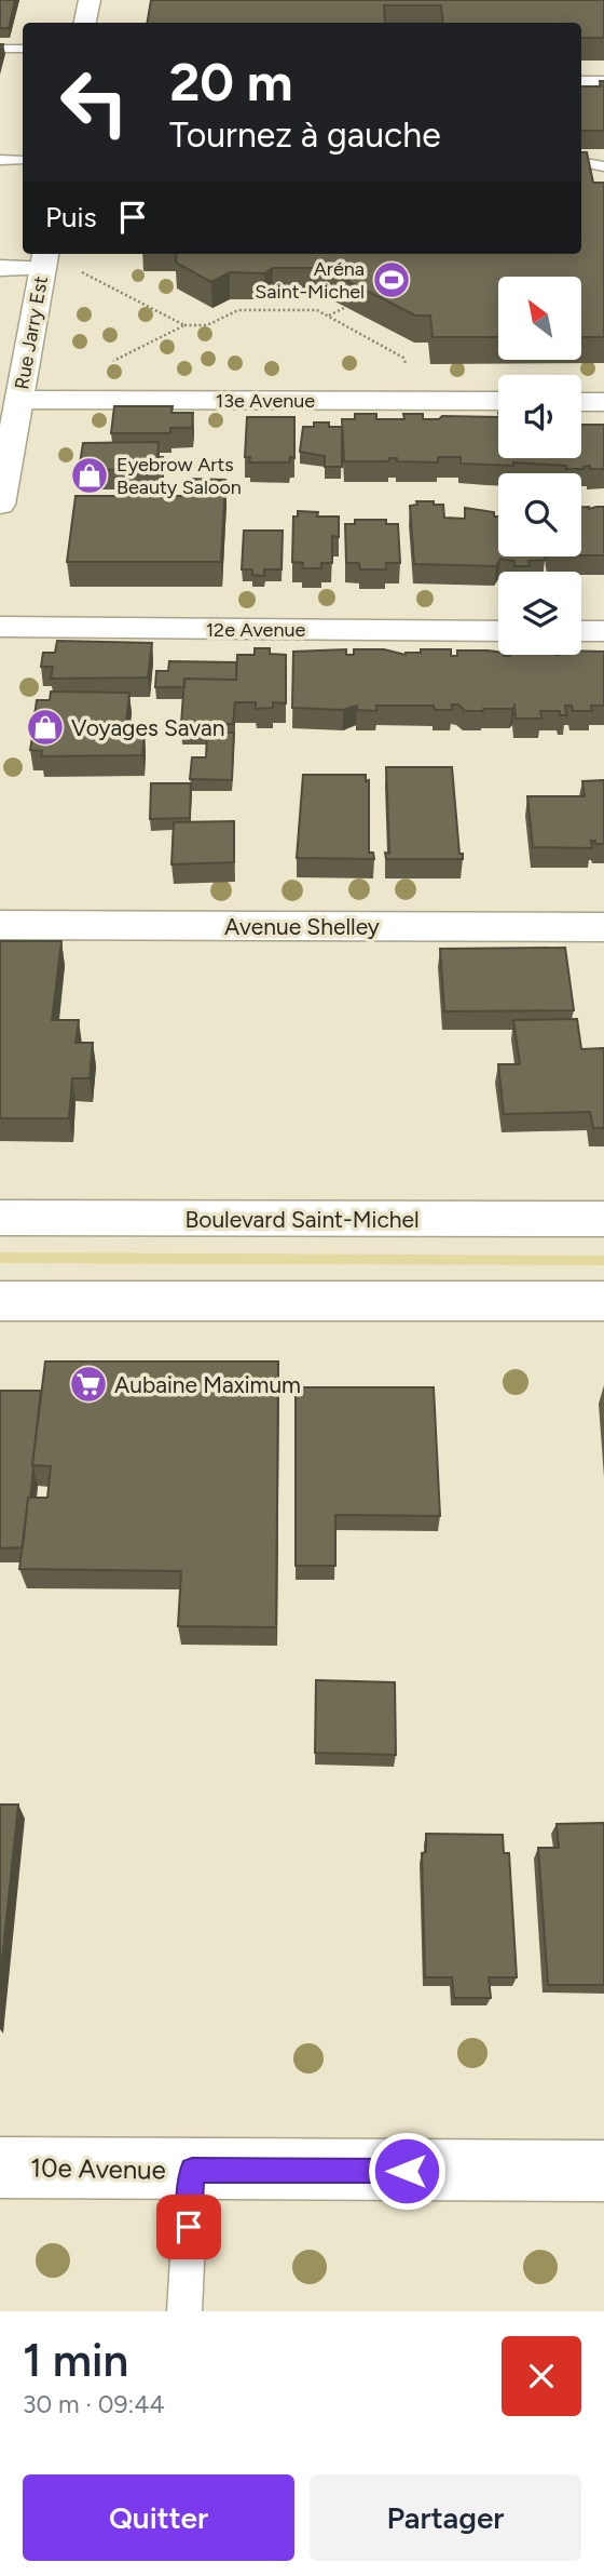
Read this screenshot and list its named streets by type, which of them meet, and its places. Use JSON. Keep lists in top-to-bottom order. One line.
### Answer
{"streets":{"street":["Rue Jarry Est","13e Avenue","12e Avenue","Avenue Shelley","Boulevard Saint-Michel","10e Avenue"]},"crossings":[["Rue Jarry Est","13e Avenue"]],"places":{"sports":["Aréna Saint-Michel"],"shop":["Eyebrow Arts Beauty Saloon","Voyages Savan"],"supermarket":["Aubaine Maximum"]},"north":"top left","page":{"turn":["20 m","Tournez à gauche"],"then":"Puis","heading":["1 min","30 m · 09:44"],"buttons":["Quitter","Partager"]}}
